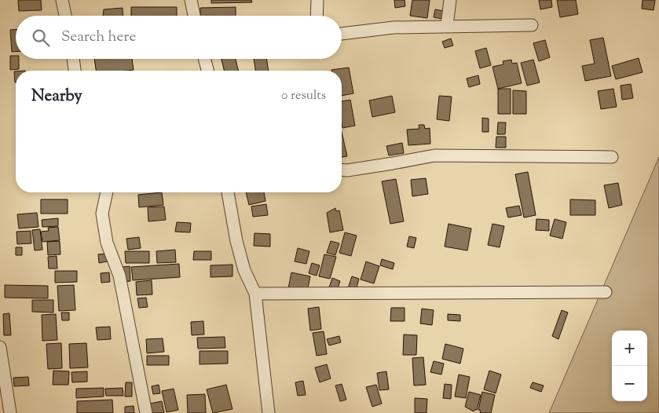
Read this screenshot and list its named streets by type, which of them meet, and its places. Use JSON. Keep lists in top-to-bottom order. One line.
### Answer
{"page":{"search":"Search here","heading":["Nearby","0 results"],"map_buttons":["+","−"]}}
